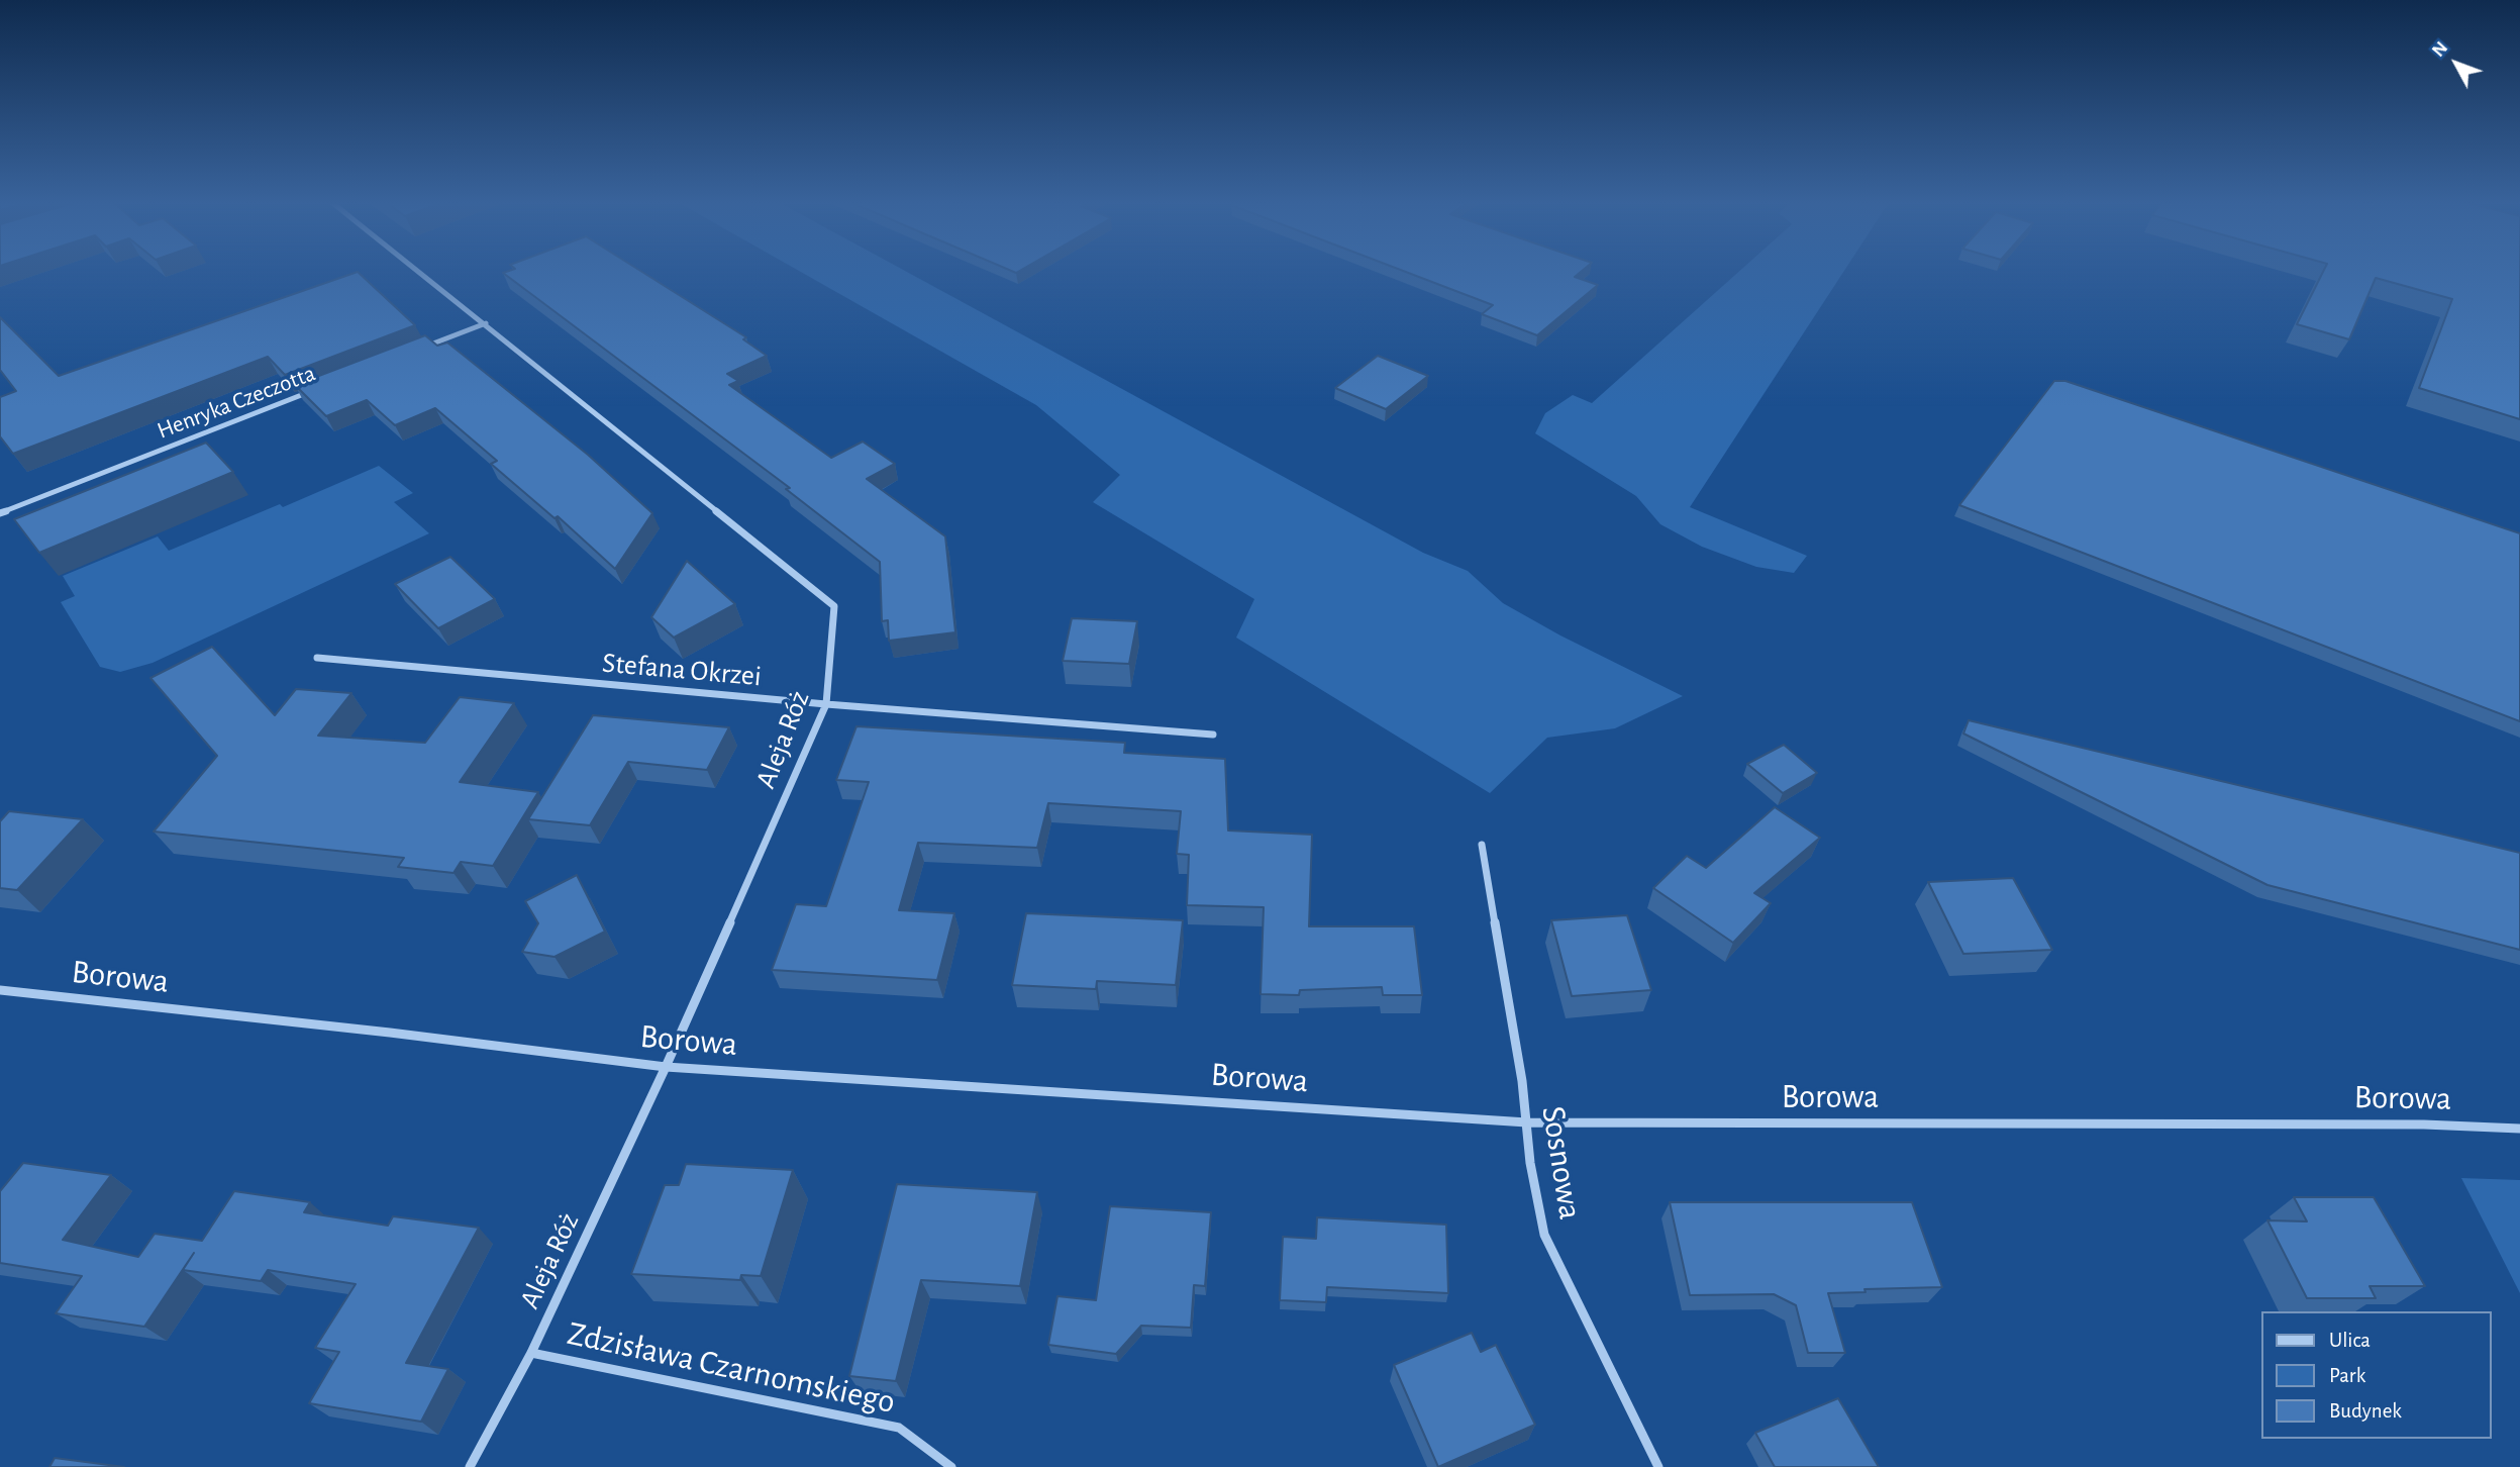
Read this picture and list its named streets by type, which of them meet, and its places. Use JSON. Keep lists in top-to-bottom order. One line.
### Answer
{"streets":{"street":["Henryka Czeczotta","Stefana Okrzei","Aleja Róż","Borowa","Sosnowa","Zdzisława Czarnomskiego"]},"crossings":[["Stefana Okrzei","Aleja Róż"],["Aleja Róż","Borowa"],["Aleja Róż","Zdzisława Czarnomskiego"],["Borowa","Sosnowa"]],"legend":["Ulica","Park","Budynek"],"north":"top left"}
